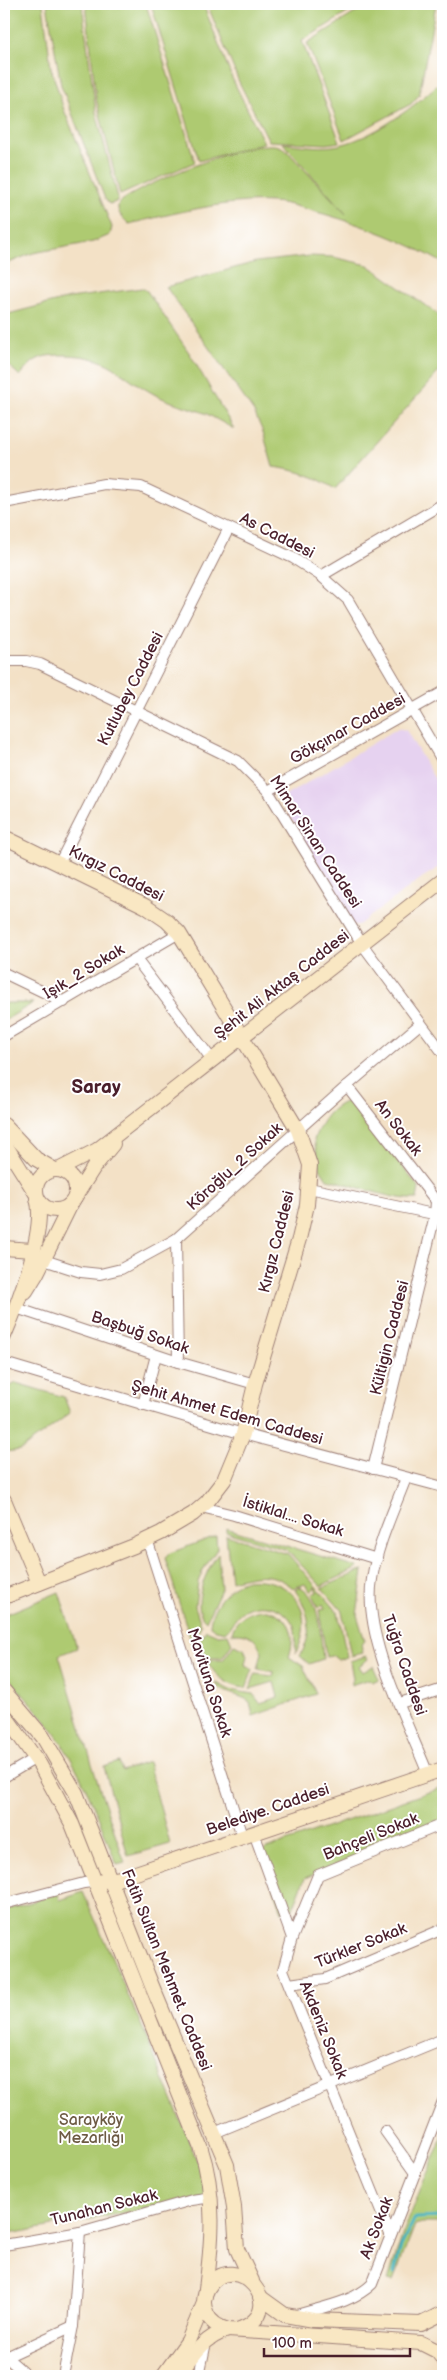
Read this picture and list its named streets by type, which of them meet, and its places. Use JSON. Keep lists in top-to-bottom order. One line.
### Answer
{"streets":{"street":["As Caddesi","Kutlubey Caddesi","Gökçınar Caddesi","Mimar Sinan Caddesi","Kırgız Caddesi","Işık_2 Sokak","Şehit Ali Aktaş Caddesi","An Sokak","Köroğlu_2 Sokak","Başbuğ Sokak","Kültigin Caddesi","Şehit Ahmet Edem Caddesi","İstiklal.... Sokak","Tuğra Caddesi","Mavituna Sokak","Belediye. Caddesi","Bahçeli Sokak","Türkler Sokak","Fatih Sultan Mehmet. Caddesi","Akdeniz Sokak","Tunahan Sokak","Ak Sokak"]},"crossings":[["As Caddesi","Kutlubey Caddesi"],["As Caddesi","Gökçınar Caddesi"],["Kutlubey Caddesi","Mimar Sinan Caddesi"],["Kutlubey Caddesi","Kırgız Caddesi"],["Gökçınar Caddesi","Mimar Sinan Caddesi"],["Mimar Sinan Caddesi","Şehit Ali Aktaş Caddesi"],["Mimar Sinan Caddesi","Köroğlu_2 Sokak"],["Kırgız Caddesi","Işık_2 Sokak"],["Kırgız Caddesi","Şehit Ali Aktaş Caddesi"],["Kırgız Caddesi","Köroğlu_2 Sokak"],["Kırgız Caddesi","Başbuğ Sokak"],["Kırgız Caddesi","Şehit Ahmet Edem Caddesi"],["Kırgız Caddesi","İstiklal.... Sokak"],["Kırgız Caddesi","Mavituna Sokak"],["Şehit Ali Aktaş Caddesi","Köroğlu_2 Sokak"],["Şehit Ali Aktaş Caddesi","Başbuğ Sokak"],["An Sokak","Köroğlu_2 Sokak"],["An Sokak","Kültigin Caddesi"],["Kültigin Caddesi","Şehit Ahmet Edem Caddesi"],["Şehit Ahmet Edem Caddesi","Tuğra Caddesi"],["İstiklal.... Sokak","Tuğra Caddesi"],["Tuğra Caddesi","Belediye. Caddesi"],["Mavituna Sokak","Belediye. Caddesi"],["Belediye. Caddesi","Fatih Sultan Mehmet. Caddesi"],["Bahçeli Sokak","Akdeniz Sokak"],["Türkler Sokak","Akdeniz Sokak"],["Fatih Sultan Mehmet. Caddesi","Tunahan Sokak"],["Fatih Sultan Mehmet. Caddesi","Ak Sokak"],["Akdeniz Sokak","Ak Sokak"]],"districts":["Saray"],"parks":["Sarayköy Mezarlığı"],"scale_bar":"100 m"}
